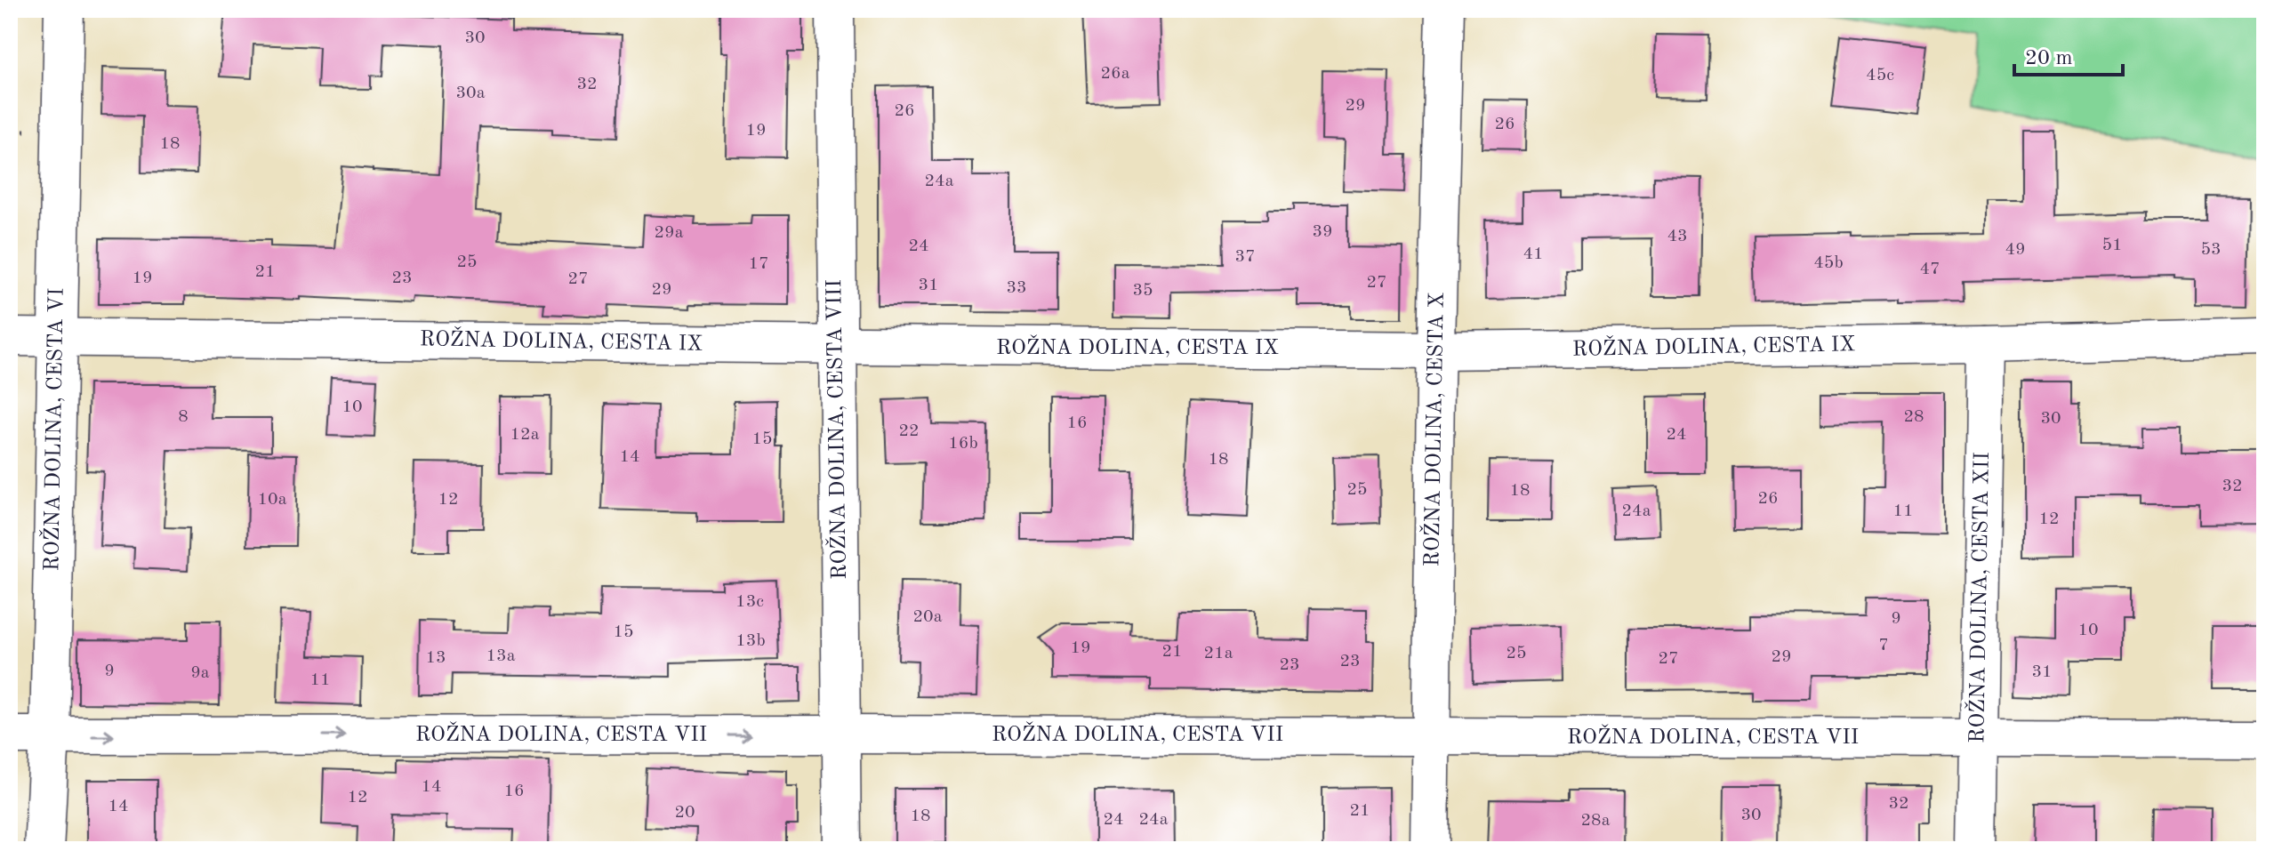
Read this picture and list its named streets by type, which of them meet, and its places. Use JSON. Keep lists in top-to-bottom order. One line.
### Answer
{"streets":{"street":["ROŽNA DOLINA, CESTA IX","ROŽNA DOLINA, CESTA VI","ROŽNA DOLINA, CESTA VIII","ROŽNA DOLINA, CESTA X","ROŽNA DOLINA, CESTA XII","ROŽNA DOLINA, CESTA VII"]},"crossings":[["ROŽNA DOLINA, CESTA IX","ROŽNA DOLINA, CESTA VI"],["ROŽNA DOLINA, CESTA IX","ROŽNA DOLINA, CESTA VIII"],["ROŽNA DOLINA, CESTA IX","ROŽNA DOLINA, CESTA X"],["ROŽNA DOLINA, CESTA IX","ROŽNA DOLINA, CESTA XII"],["ROŽNA DOLINA, CESTA VI","ROŽNA DOLINA, CESTA VII"],["ROŽNA DOLINA, CESTA VIII","ROŽNA DOLINA, CESTA VII"],["ROŽNA DOLINA, CESTA X","ROŽNA DOLINA, CESTA VII"],["ROŽNA DOLINA, CESTA XII","ROŽNA DOLINA, CESTA VII"]],"one_way":["ROŽNA DOLINA, CESTA VII"],"house_numbers":["30","26a","45c","32","30a","29","26","26","19","18","24a","39","29a","43","51","24","49","53","41","37","25","45b","17","47","21","19","23","27","27","31","33","29","35","10","8","28","30","16","22","12a","24","15","16b","14","18","32","25","18","26","10a","12","24a","11","12","13c","20a","9","10","15","13b","7","19","21","21a","25","13a","29","13","27","23","23","9","31","9a","11","14","16","12","32","14","21","20","30","18","24","24a","28a"],"scale_bar":"20 m"}
